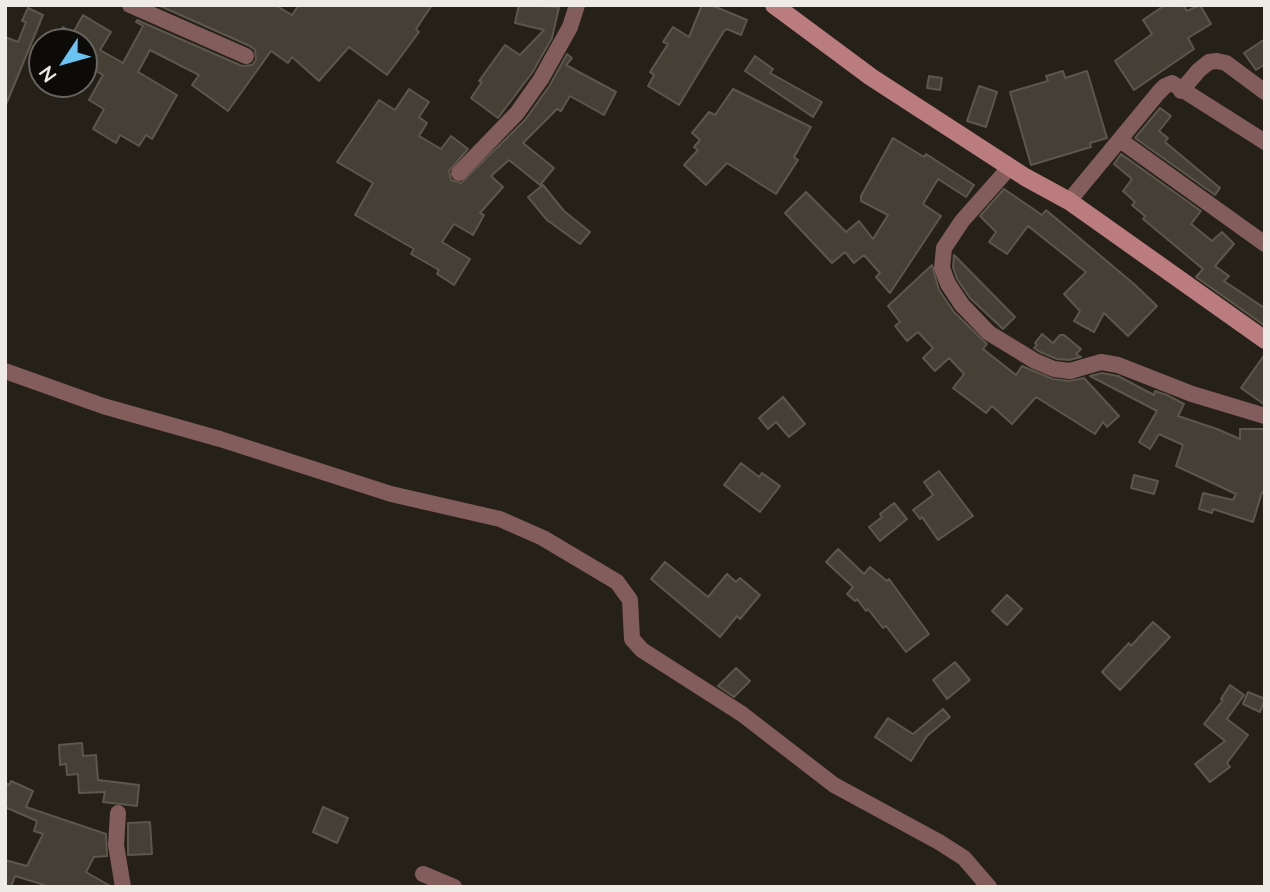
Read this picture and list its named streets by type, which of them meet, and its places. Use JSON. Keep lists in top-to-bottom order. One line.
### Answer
{"north":"bottom left"}
